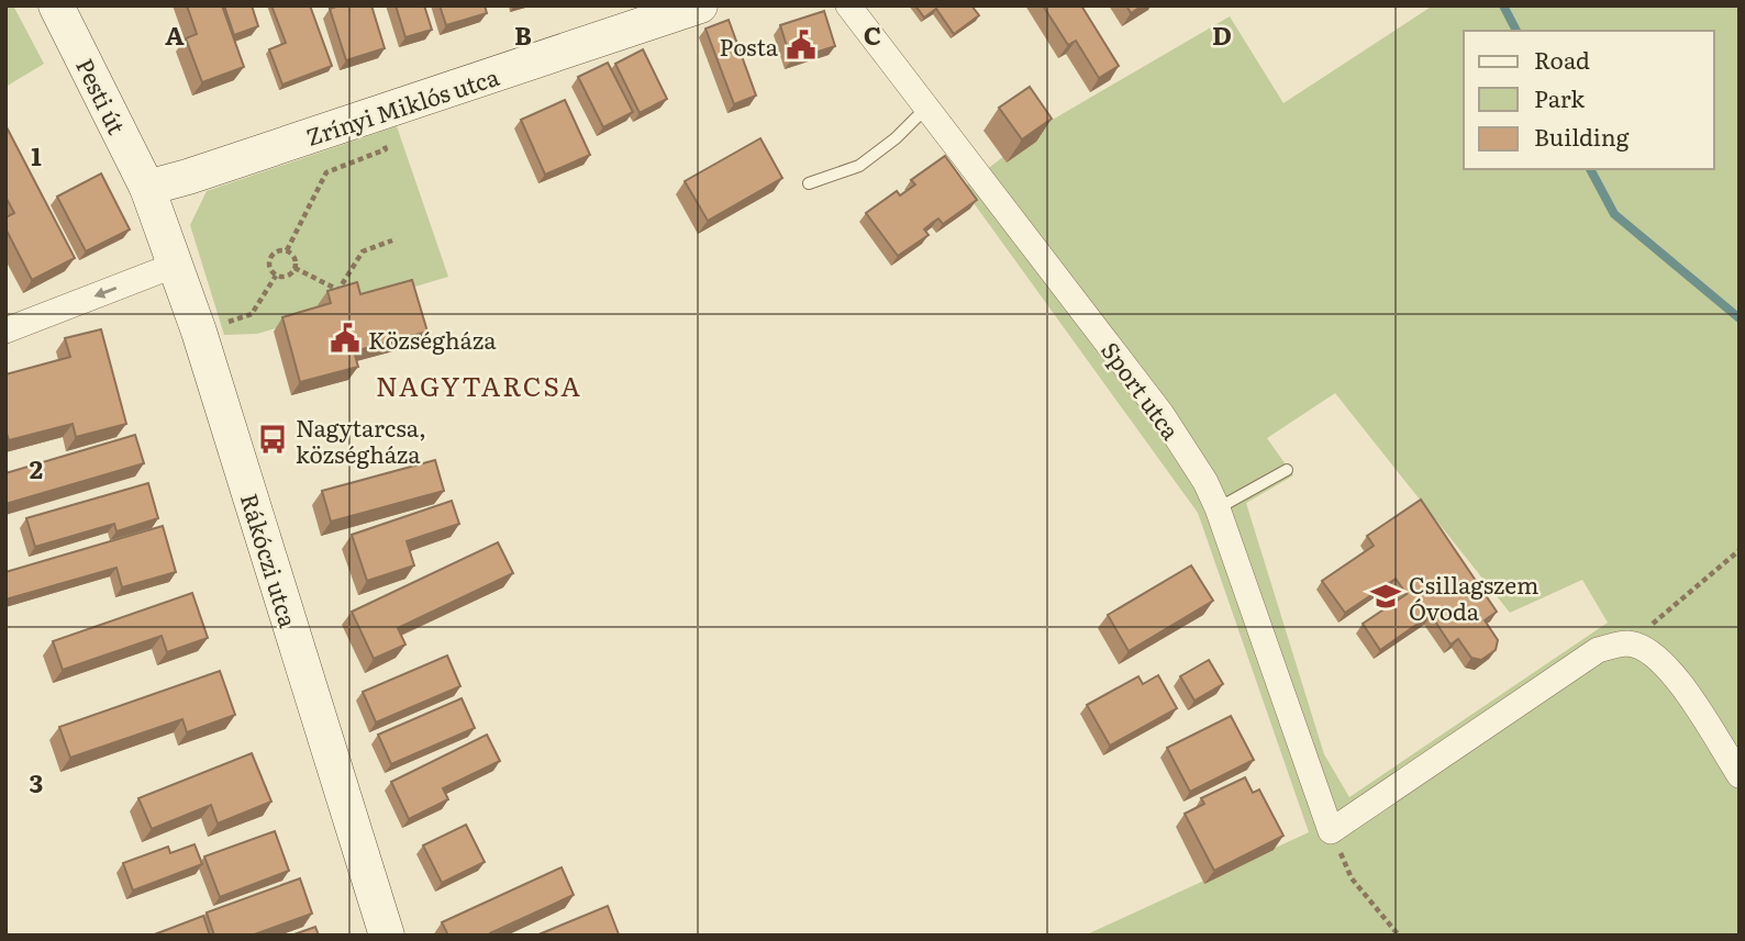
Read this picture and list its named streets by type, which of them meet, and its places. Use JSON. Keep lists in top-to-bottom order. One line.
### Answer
{"streets":{"main road":["Pesti út","Zrínyi Miklós utca","Rákóczi utca"],"street":["Sport utca"]},"crossings":[["Pesti út","Zrínyi Miklós utca"],["Pesti út","Rákóczi utca"],["Zrínyi Miklós utca","Rákóczi utca"]],"districts":["NAGYTARCSA"],"places":{"public building":["Posta","Községháza"],"bus stop":["Nagytarcsa, községháza"],"school or university":["Csillagszem Óvoda"]},"legend":["Road","Park","Building"],"grid":{"columns":["A","B","C","D"],"rows":["1","2","3"]}}
